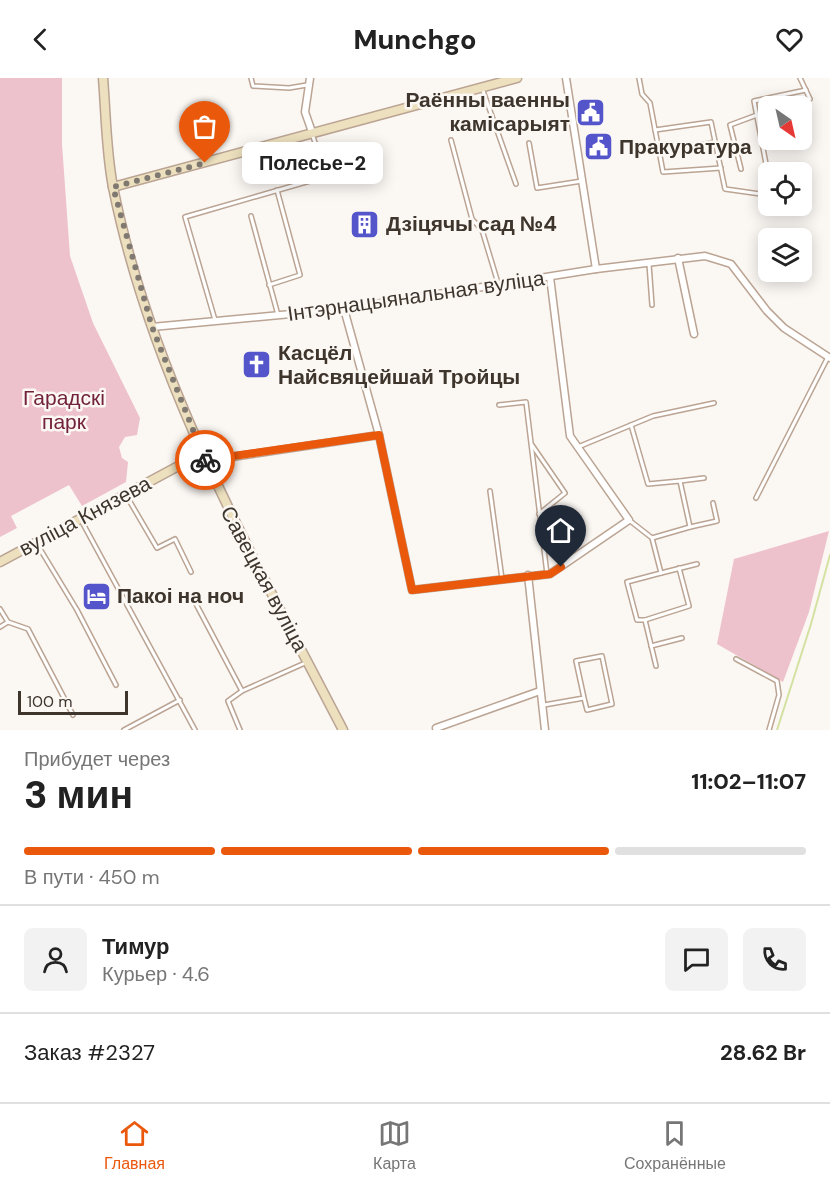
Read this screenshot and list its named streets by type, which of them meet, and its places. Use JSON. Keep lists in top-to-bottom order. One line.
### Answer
{"streets":{"main road":["вуліца Князева","Савецкая вуліца"],"street":["Інтэрнацыянальная вуліца"]},"crossings":[["Інтэрнацыянальная вуліца","Савецкая вуліца"],["вуліца Князева","Савецкая вуліца"]],"parks":["Гарадскі парк"],"places":{"public building":["Раённы ваенны камісарыят","Пракуратура"],"other":["Полесье-2"],"building":["Дзіцячы сад №4"],"church":["Касцёл Найсвяцейшай Тройцы"],"hotel":["Пакоі на ноч"]},"scale_bar":"100 m","north":"bottom right","page":{"header":"Munchgo","bubble":"Полесье-2","scale":"100 m","heading":["3 мин","Прибудет через","11:02–11:07"],"panel":["Тимур","Курьер · 4.6","Заказ #2327","28.62 Br"],"bar":"В пути · 450 m","tabs":["Главная","Карта","Сохранённые"]}}
